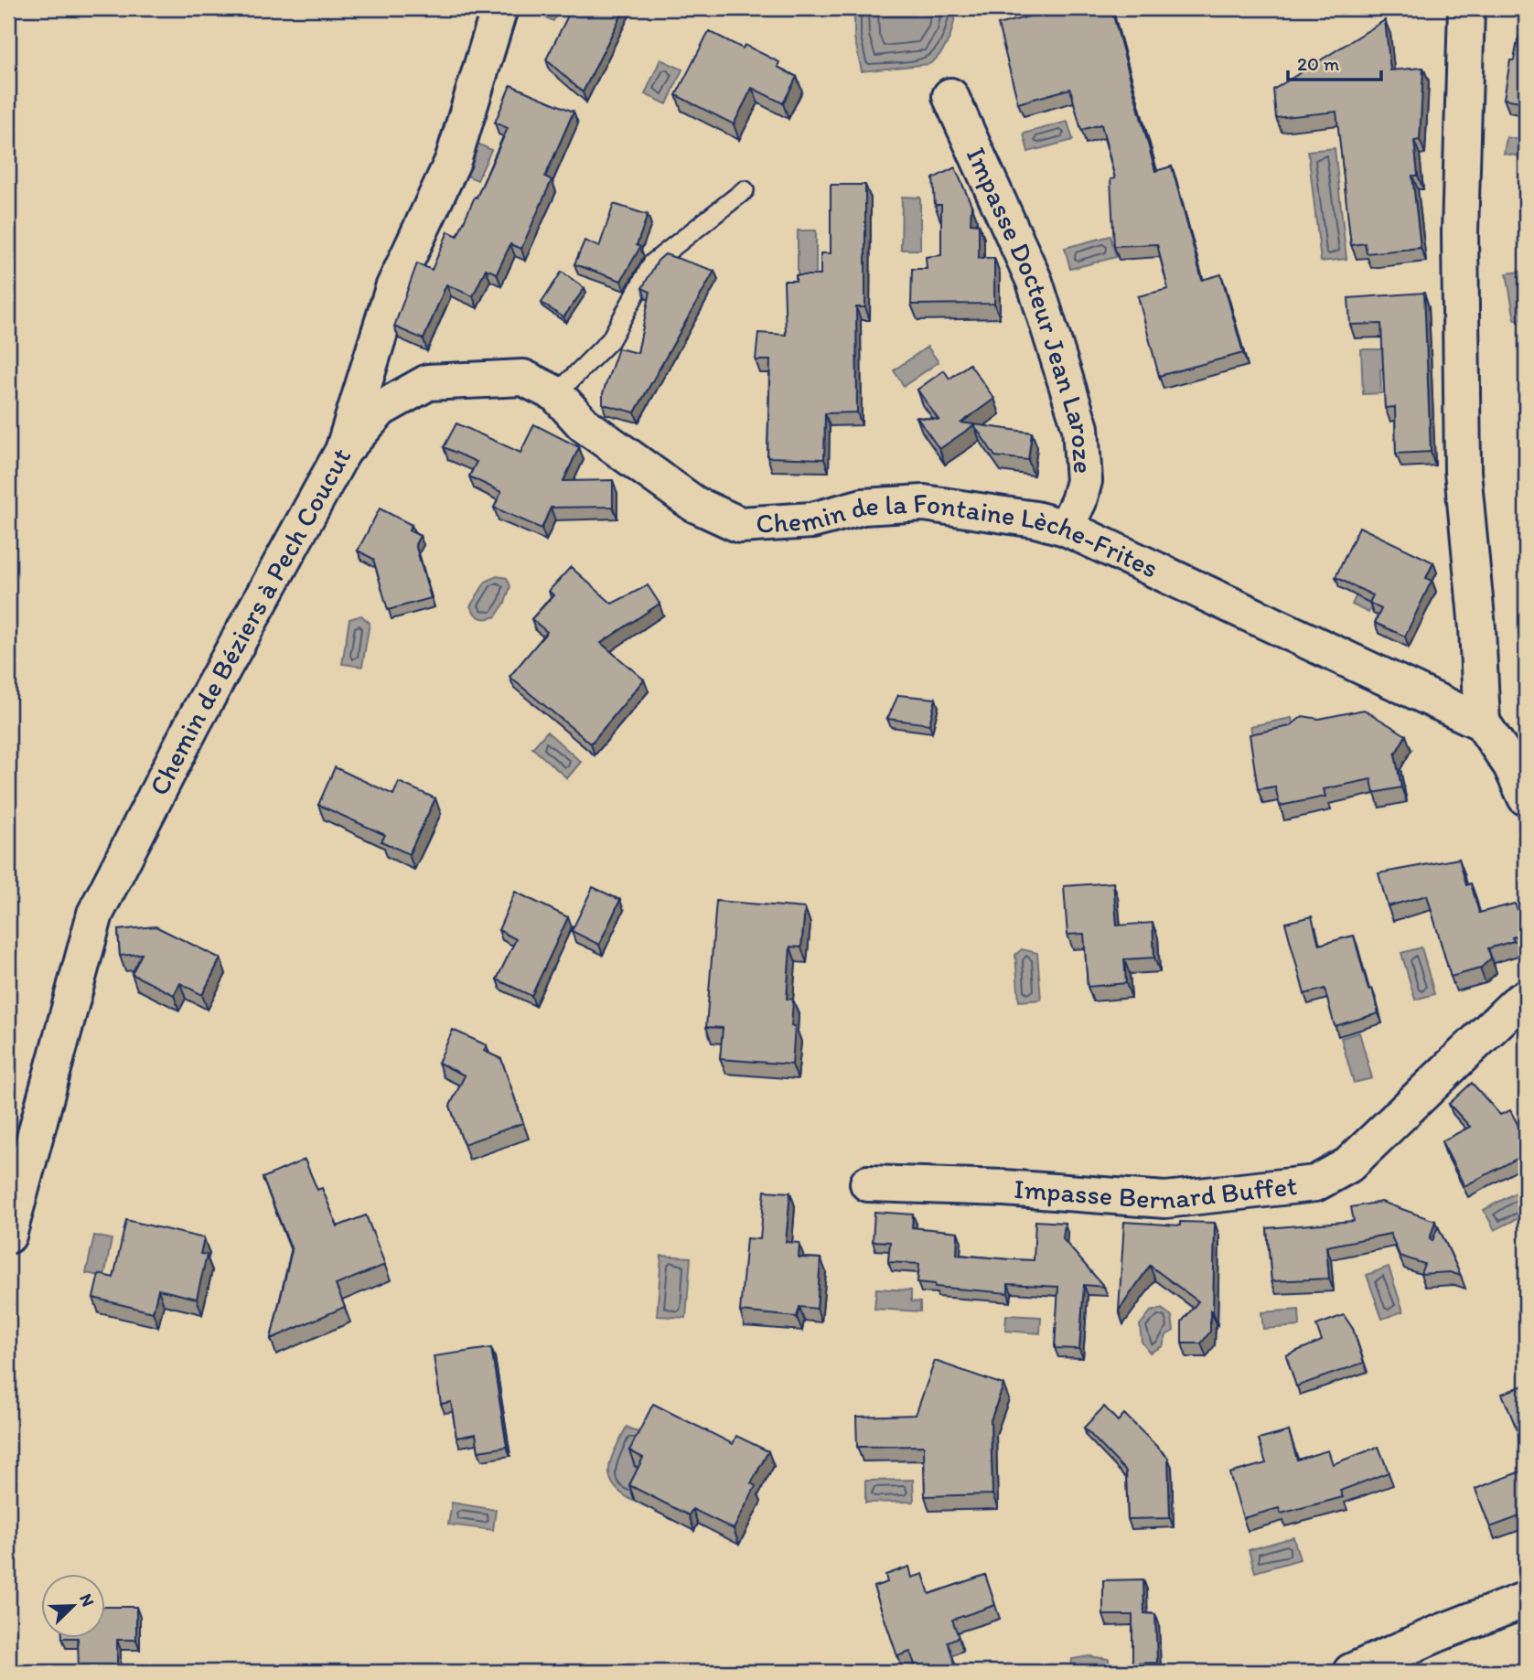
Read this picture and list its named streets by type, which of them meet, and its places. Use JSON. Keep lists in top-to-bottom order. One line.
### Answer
{"streets":{"street":["Impasse Docteur Jean Laroze","Chemin de la Fontaine Lèche-Frites","Chemin de Béziers à Pech Coucut","Impasse Bernard Buffet"]},"crossings":[["Impasse Docteur Jean Laroze","Chemin de la Fontaine Lèche-Frites"],["Chemin de la Fontaine Lèche-Frites","Chemin de Béziers à Pech Coucut"]],"scale_bar":"20 m","north":"top right"}
